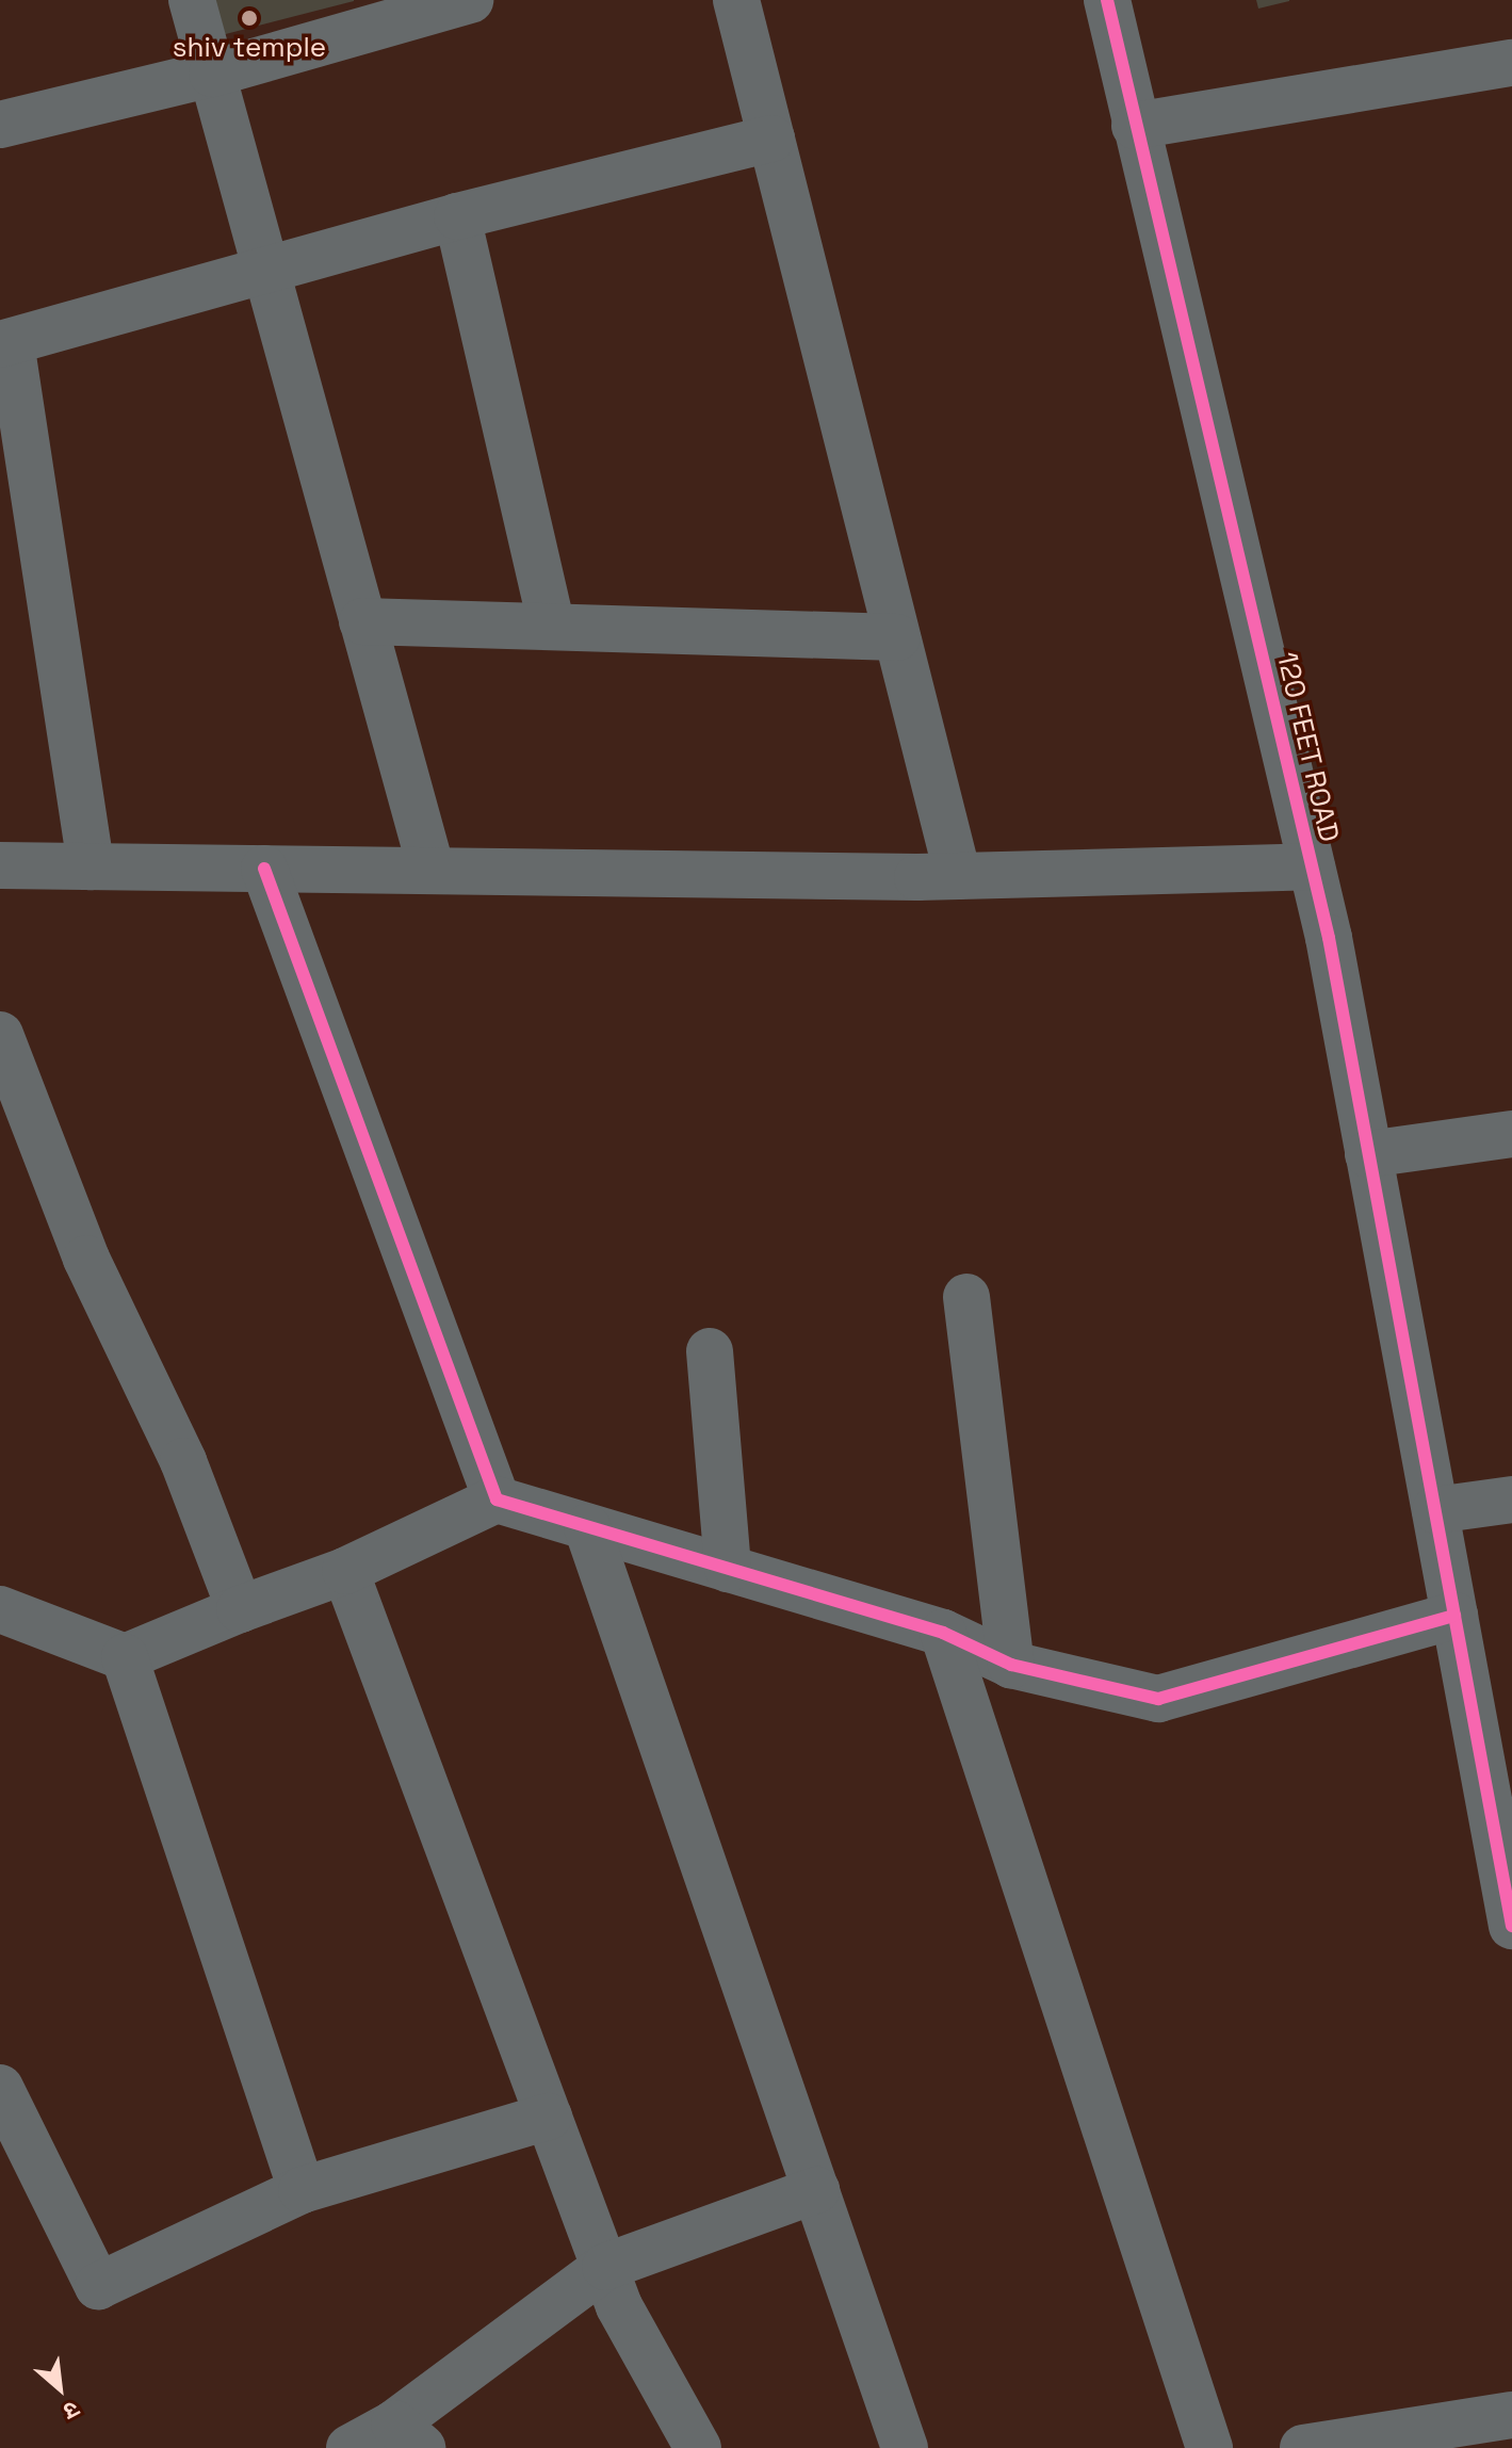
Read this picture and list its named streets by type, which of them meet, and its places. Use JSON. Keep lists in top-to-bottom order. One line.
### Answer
{"streets":{"street":["120 FEET ROAD"]},"places":["shiv temple"],"north":"bottom right"}
